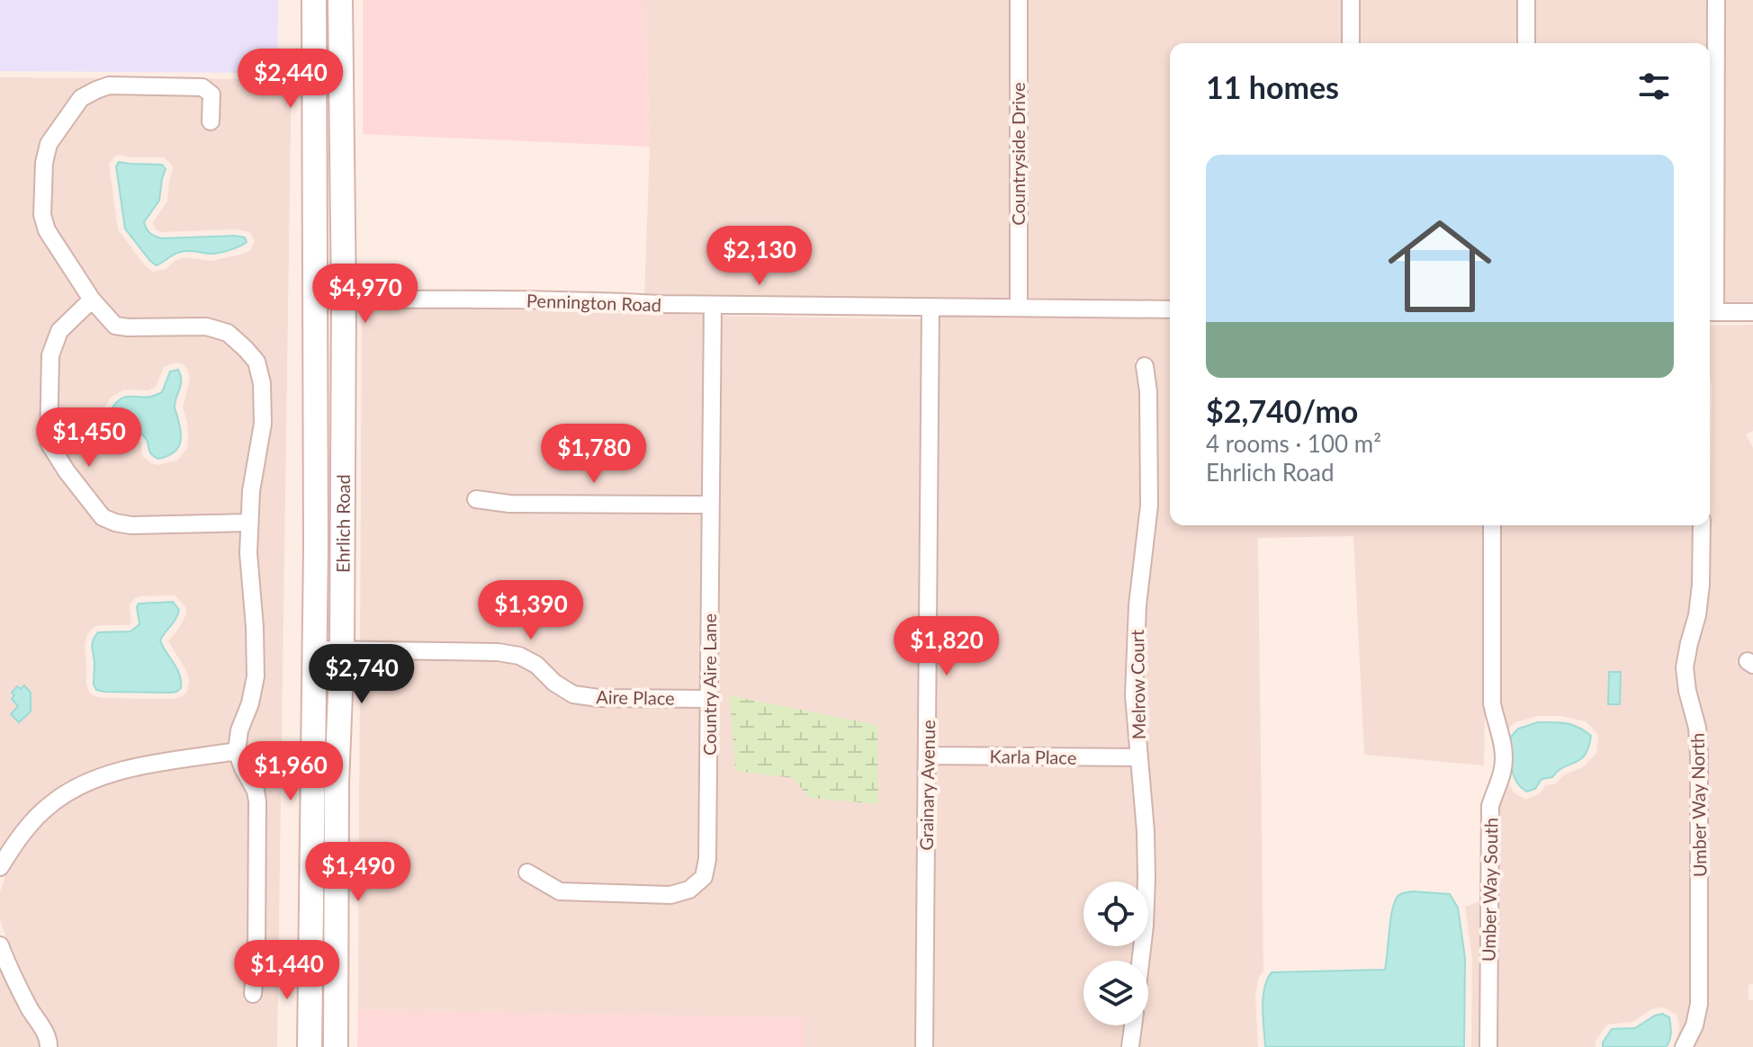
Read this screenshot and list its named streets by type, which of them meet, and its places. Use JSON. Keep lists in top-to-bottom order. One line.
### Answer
{"streets":{"main road":["Ehrlich Road"],"street":["Countryside Drive","Pennington Road","Country Aire Lane","Melrow Court","Aire Place","Karla Place","Grainary Avenue","Umber Way North","Umber Way South"]},"crossings":[["Countryside Drive","Pennington Road"],["Pennington Road","Ehrlich Road"],["Pennington Road","Country Aire Lane"],["Pennington Road","Grainary Avenue"],["Ehrlich Road","Aire Place"],["Country Aire Lane","Aire Place"],["Melrow Court","Karla Place"],["Karla Place","Grainary Avenue"]],"page":{"heading":"11 homes","price":["$2,440","$2,130","$4,970","$1,450","$1,780","$1,390","$1,820","$2,740","$1,960","$1,490","$1,440"],"list":[{"name":"$2,740/mo","note":"4 rooms · 100 m² · Ehrlich Road"}]}}
